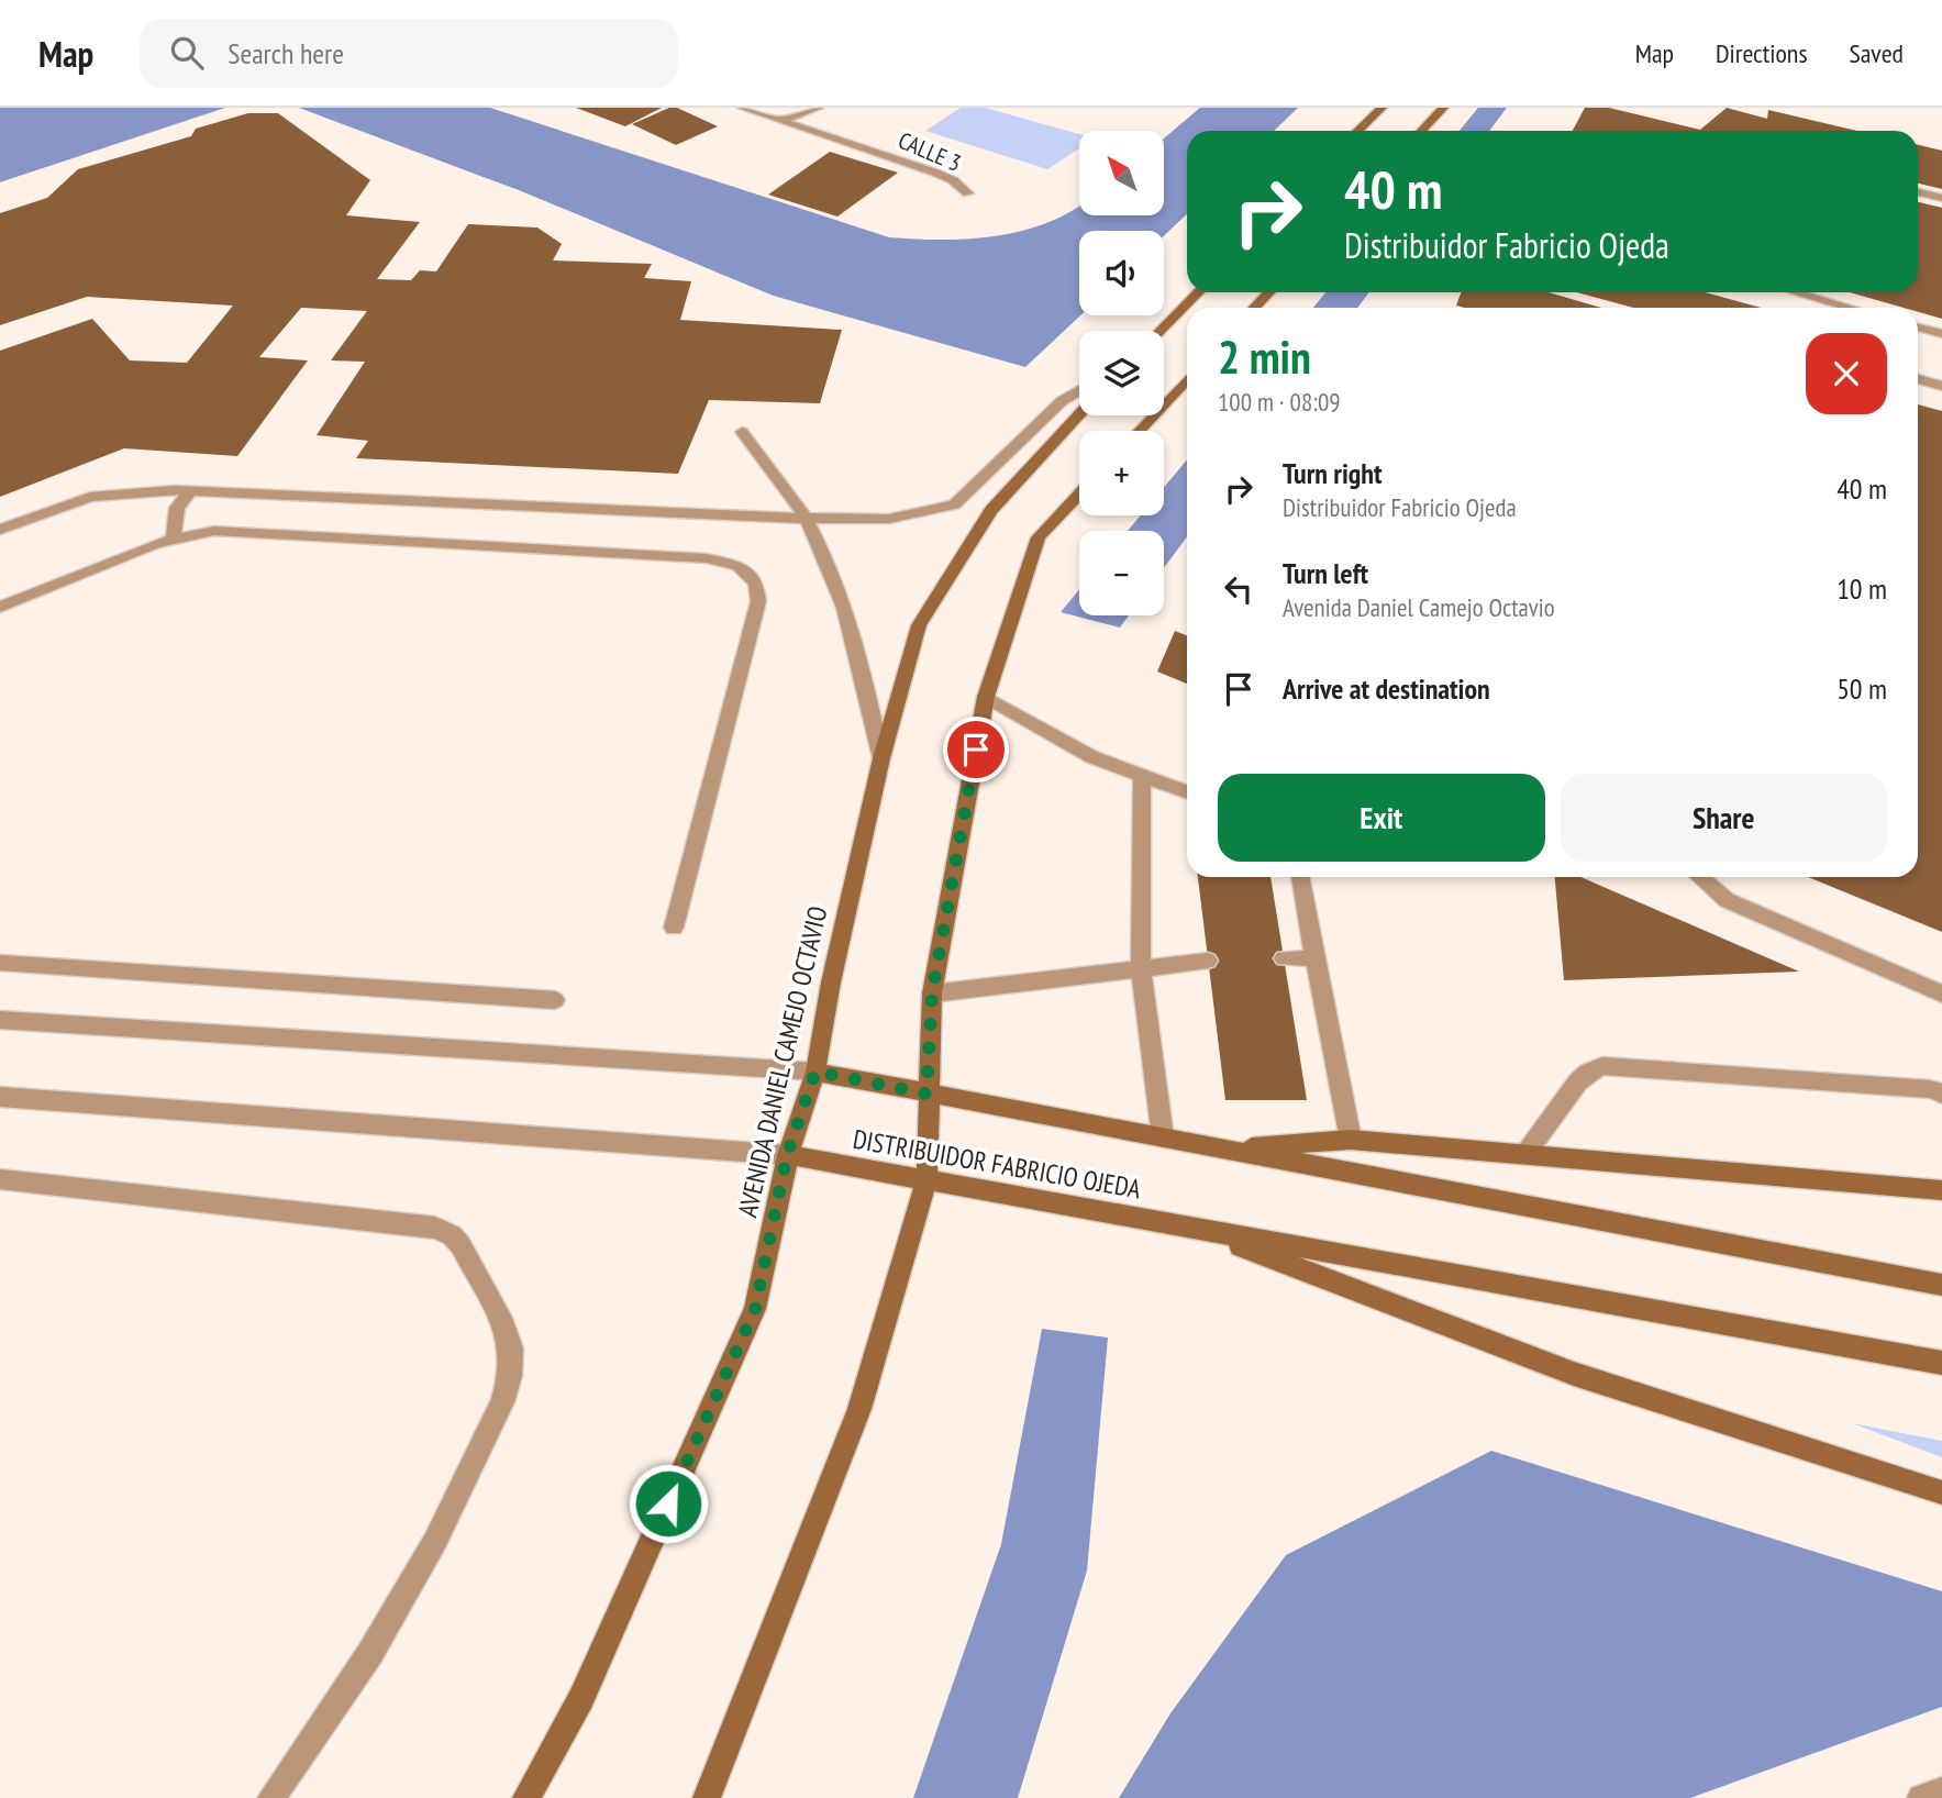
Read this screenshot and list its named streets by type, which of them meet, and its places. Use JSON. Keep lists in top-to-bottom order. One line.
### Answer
{"streets":{"main road":["AVENIDA DANIEL CAMEJO OCTAVIO","DISTRIBUIDOR FABRICIO OJEDA"],"street":["CALLE 3"]},"crossings":[["AVENIDA DANIEL CAMEJO OCTAVIO","DISTRIBUIDOR FABRICIO OJEDA"]],"north":"top left","page":{"header":"Map","search":"Search here","nav":["Map","Directions","Saved"],"map_buttons":["+","−"],"turn":["40 m","Distribuidor Fabricio Ojeda"],"heading":["2 min","100 m · 08:09"],"list":[{"name":"Turn right","note":"Distribuidor Fabricio Ojeda","value":"40 m"},{"name":"Turn left","note":"Avenida Daniel Camejo Octavio","value":"10 m"},{"name":"Arrive at destination","value":"50 m"}],"buttons":["Exit","Share"]}}
